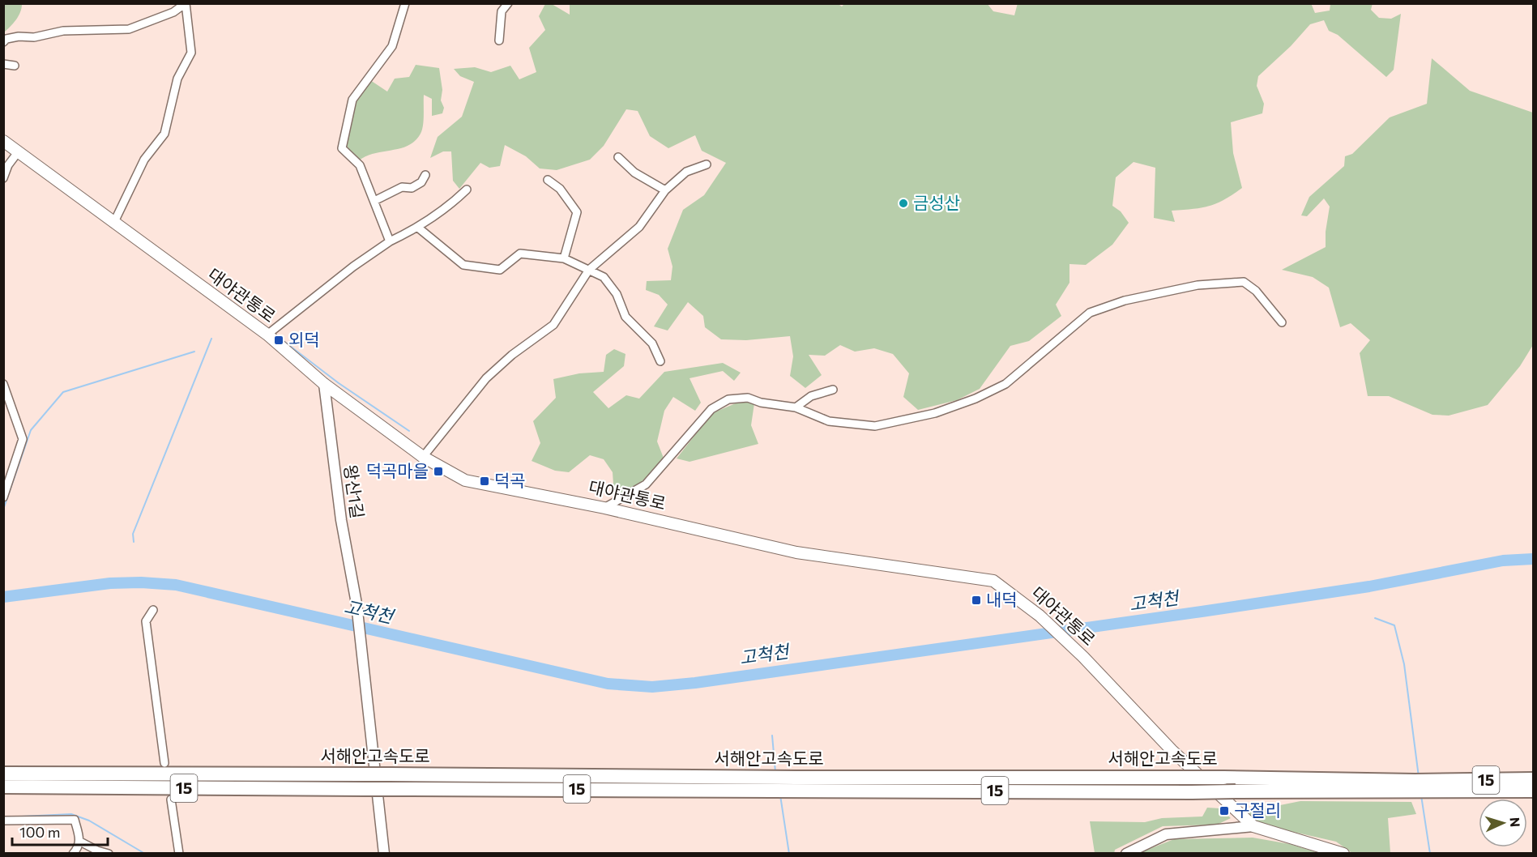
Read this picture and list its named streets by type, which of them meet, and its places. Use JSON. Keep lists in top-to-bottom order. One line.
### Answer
{"streets":{"highway":["서해안고속도로","15"],"main road":["대야관통로"],"street":["왕산1길"]},"crossings":[["대야관통로","왕산1길"]],"water":["고척천"],"places":{"other":["금성산"],"transit":["외덕","덕곡마을","덕곡","내덕","구절리"]},"scale_bar":"100 m","north":"right"}
